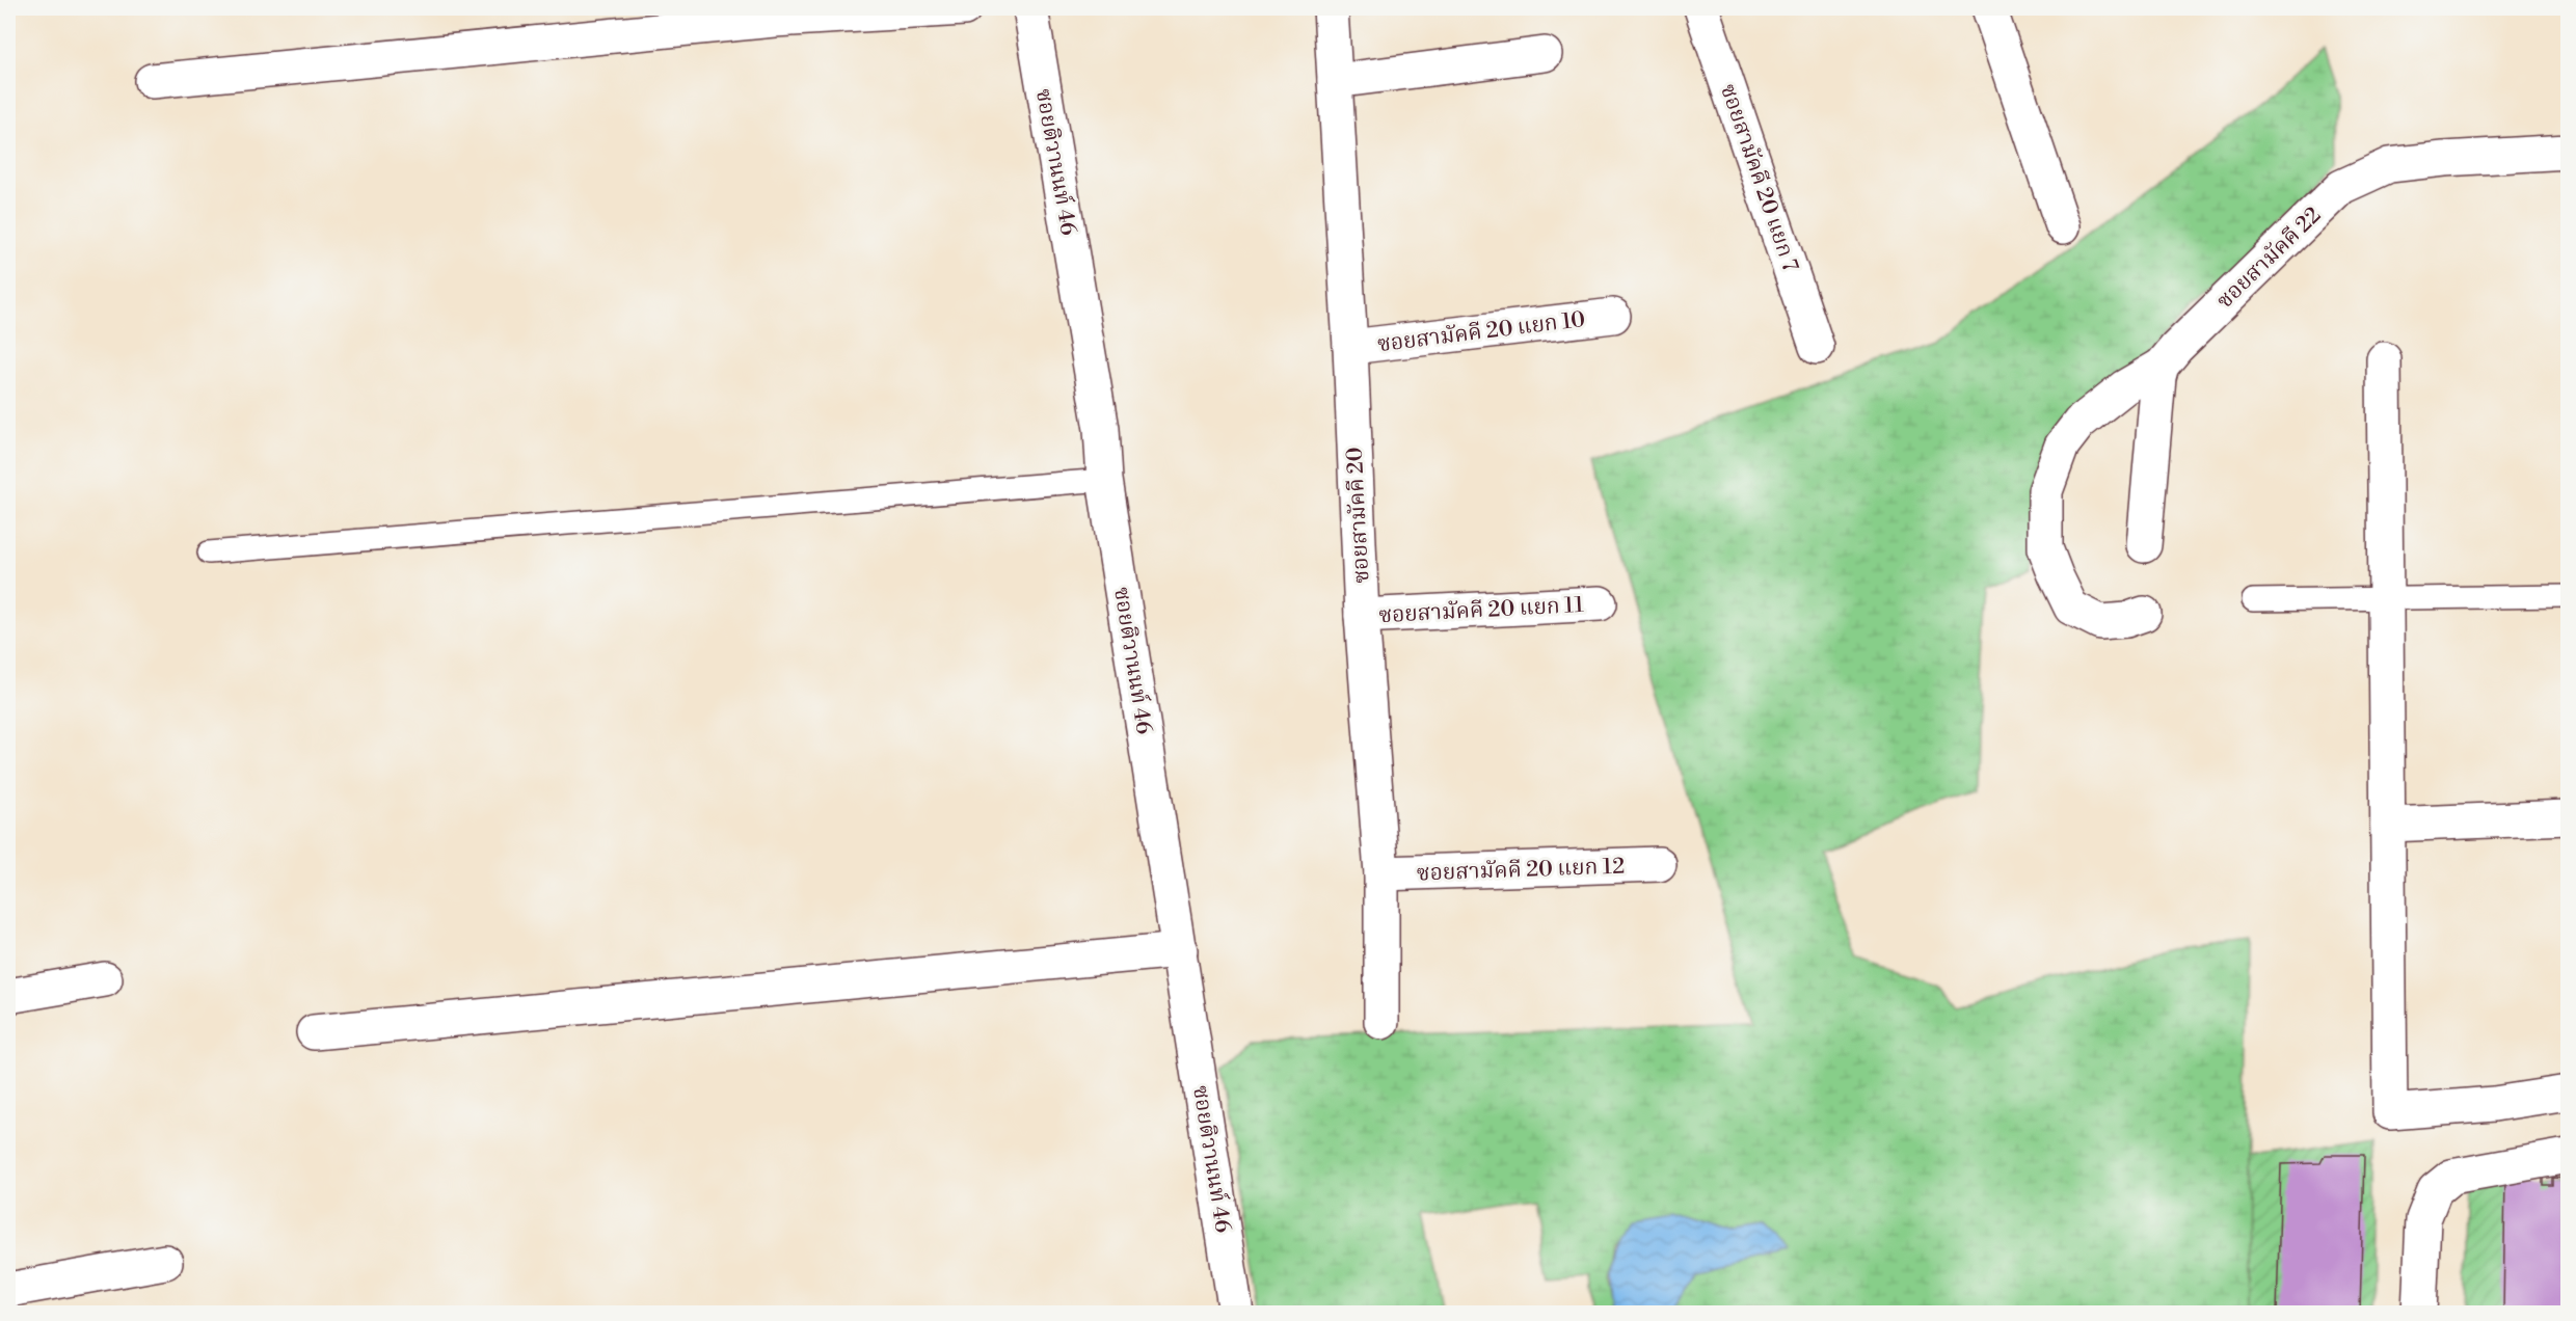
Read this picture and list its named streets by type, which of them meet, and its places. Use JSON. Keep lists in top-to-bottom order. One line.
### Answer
{"streets":{"street":["ซอยติวานนท์ 46","ซอยสามัคคี 20 แยก 7","ซอยสามัคคี 22","ซอยสามัคคี 20 แยก 10","ซอยสามัคคี 20","ซอยสามัคคี 20 แยก 11","ซอยสามัคคี 20 แยก 12"]},"crossings":[["ซอยสามัคคี 20 แยก 10","ซอยสามัคคี 20"],["ซอยสามัคคี 20","ซอยสามัคคี 20 แยก 11"],["ซอยสามัคคี 20","ซอยสามัคคี 20 แยก 12"]]}
